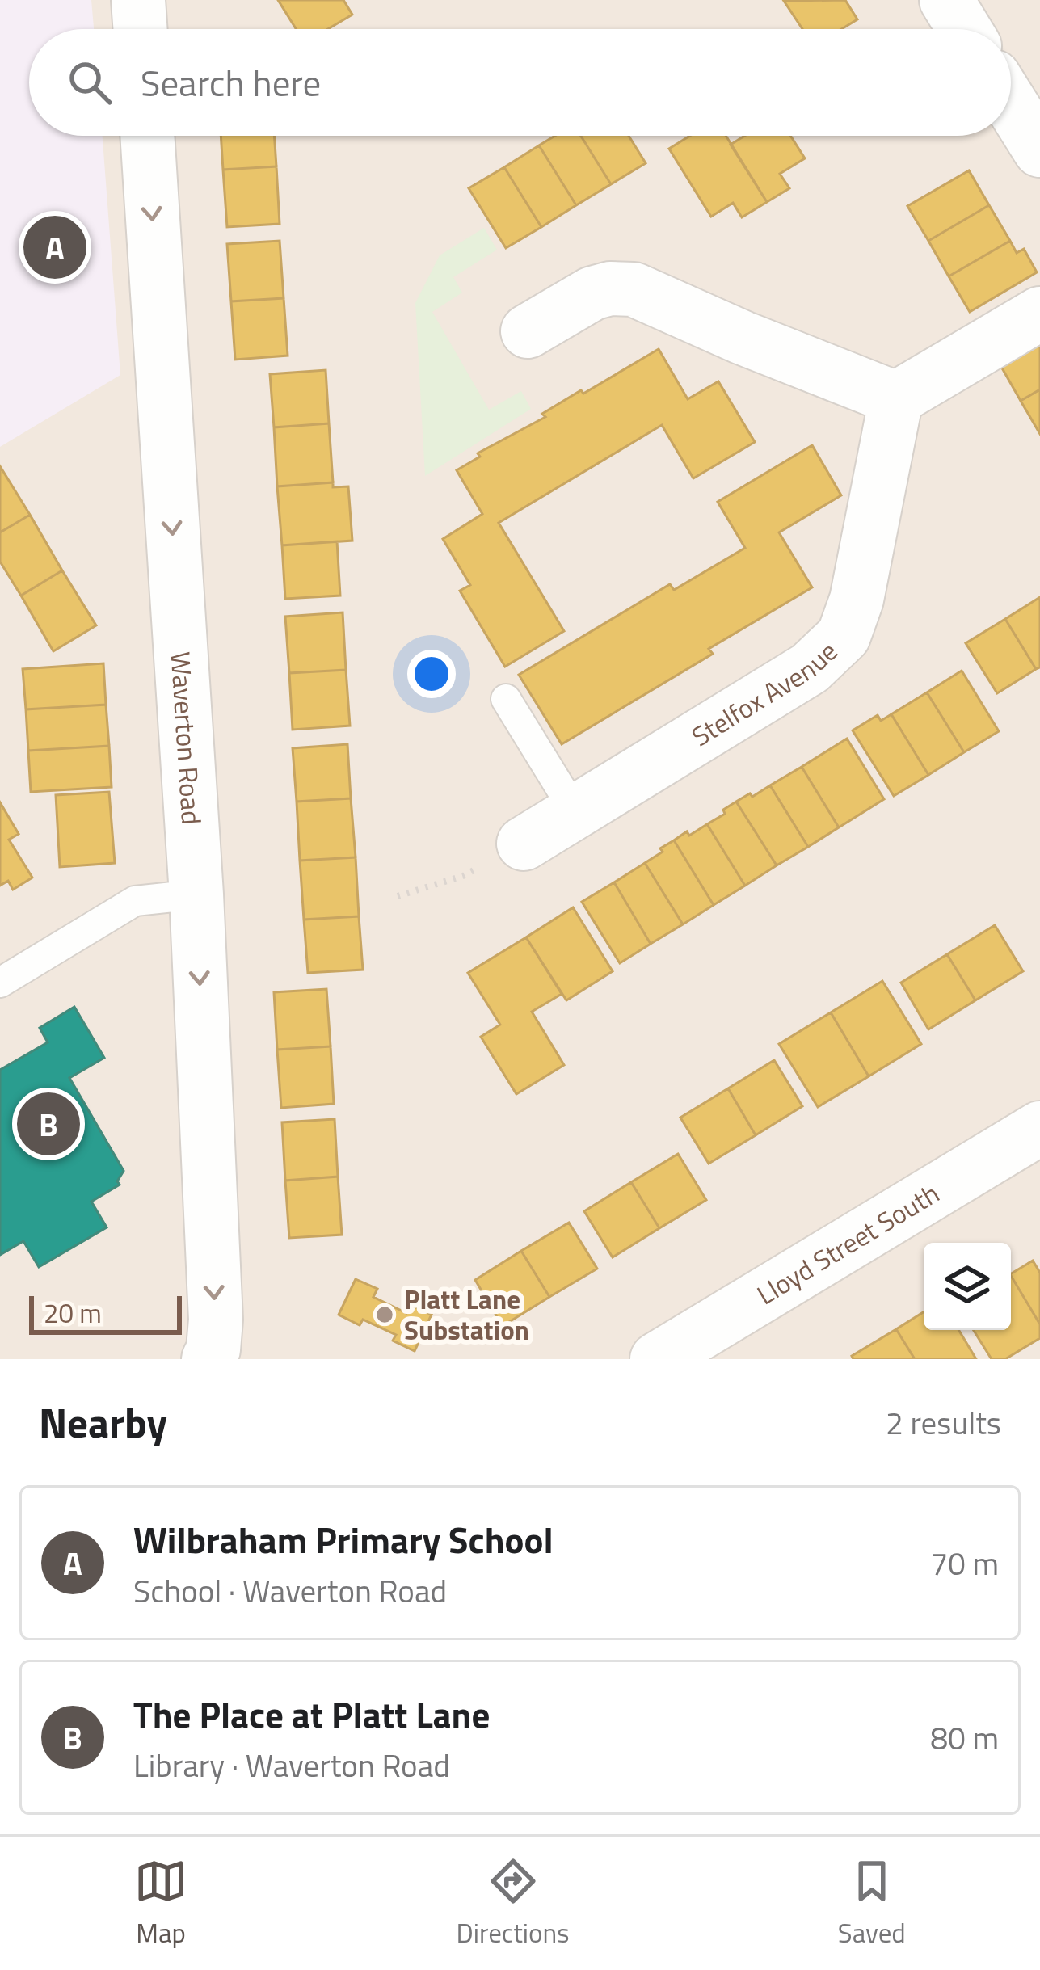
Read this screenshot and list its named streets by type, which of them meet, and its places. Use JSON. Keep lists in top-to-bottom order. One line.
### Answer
{"streets":{"street":["Stelfox Avenue","Waverton Road","Lloyd Street South"]},"one_way":["Waverton Road"],"places":["Platt Lane Substation"],"scale_bar":"20 m","page":{"search":"Search here","pins":["A","B"],"scale":"20 m","heading":["Nearby","2 results"],"list":[{"mark":"A","name":"Wilbraham Primary School","note":"School · Waverton Road","value":"70 m"},{"mark":"B","name":"The Place at Platt Lane","note":"Library · Waverton Road","value":"80 m"}],"nav":["Map","Directions","Saved"]}}
